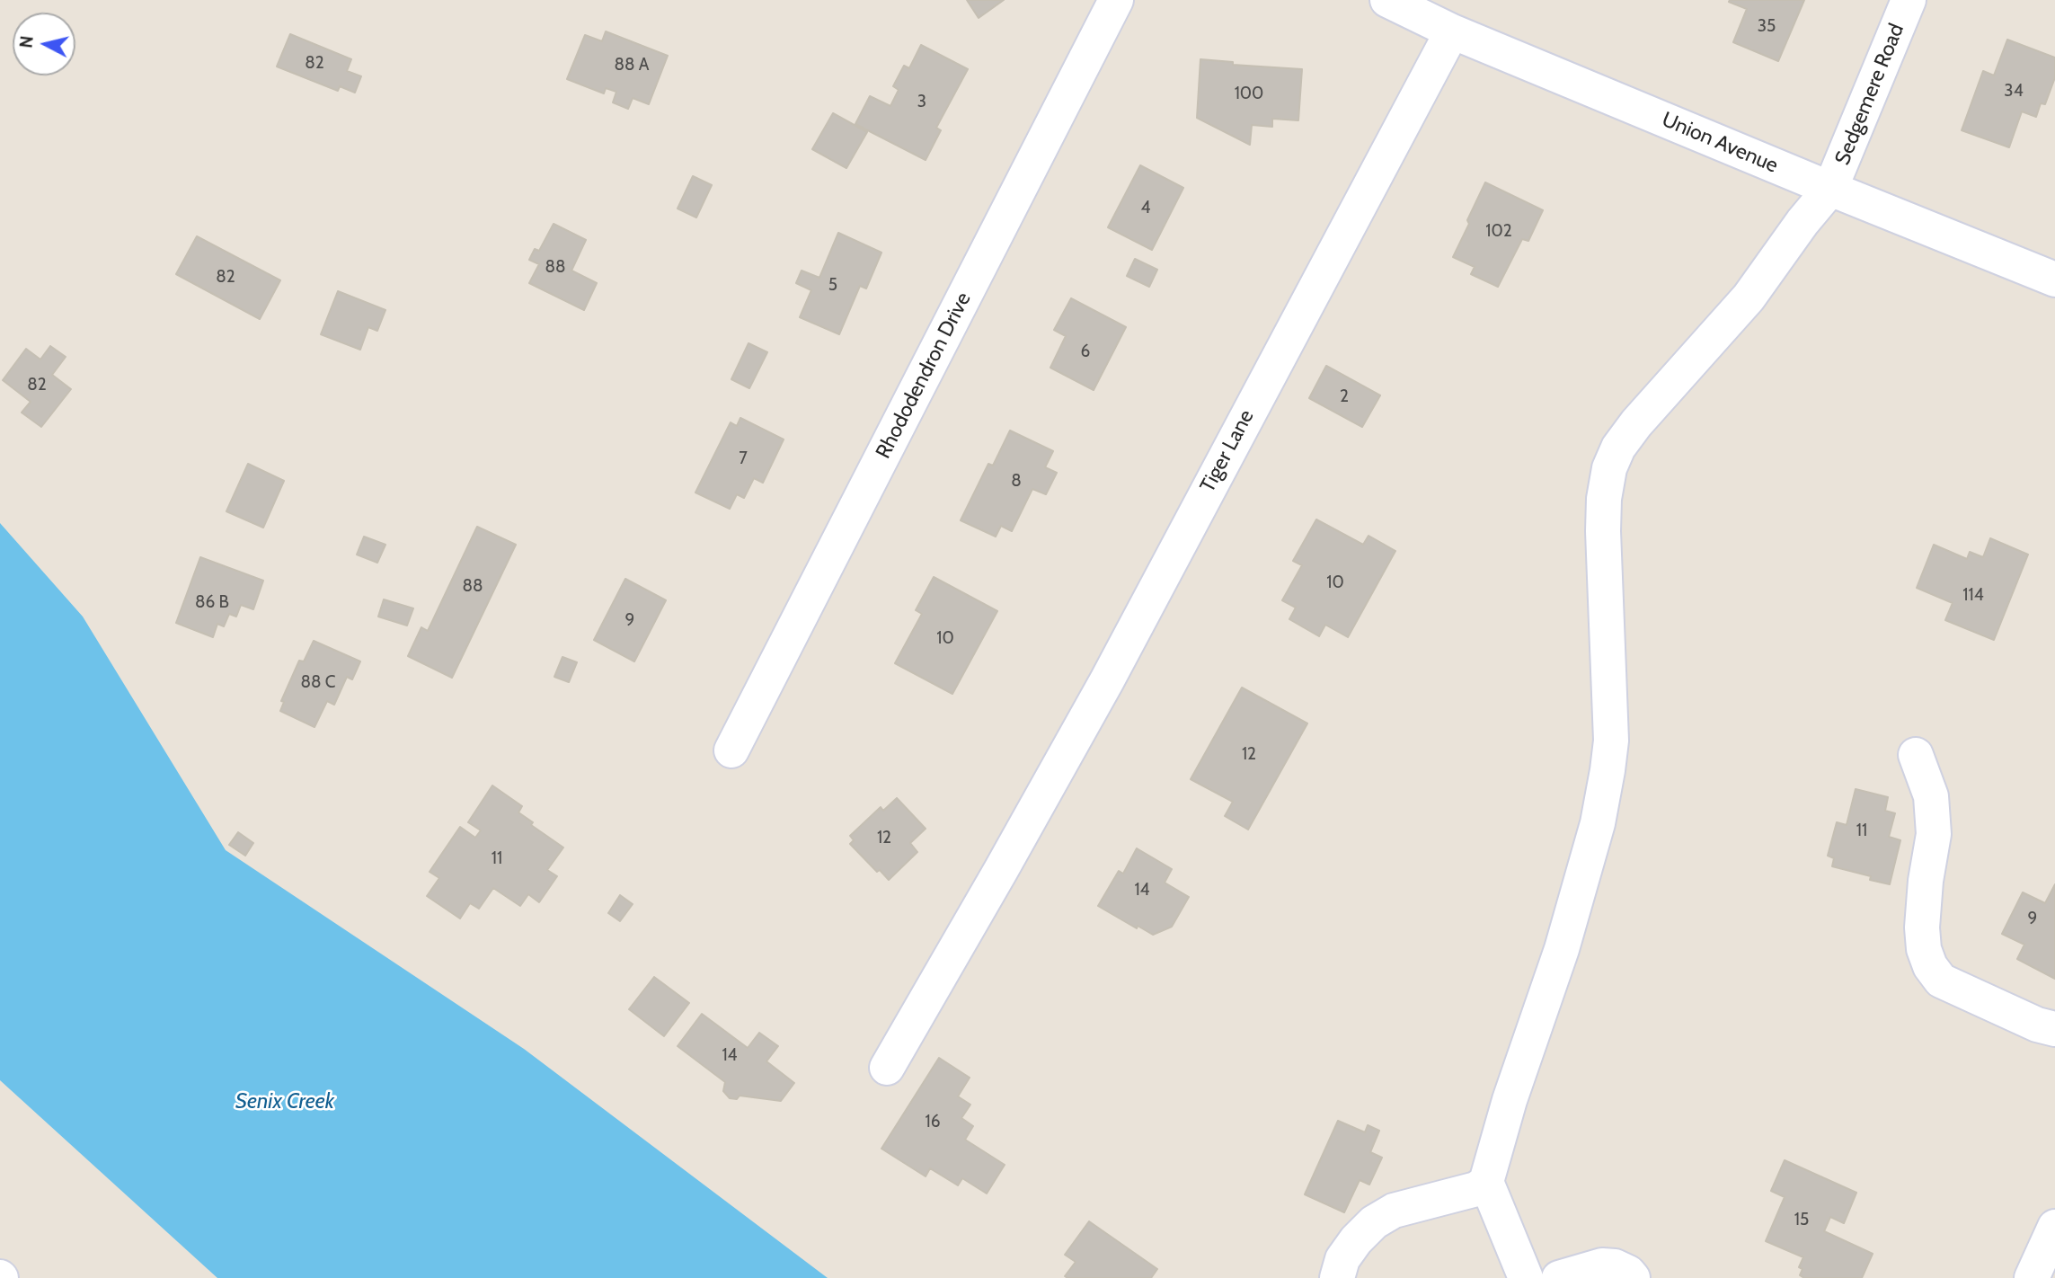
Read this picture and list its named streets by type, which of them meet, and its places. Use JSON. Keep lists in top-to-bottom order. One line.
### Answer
{"streets":{"street":["Sedgemere Road","Union Avenue","Rhododendron Drive","Tiger Lane"]},"crossings":[["Sedgemere Road","Union Avenue"],["Union Avenue","Tiger Lane"]],"water":["Senix Creek"],"house_numbers":["35","82","88 A","34","100","3","4","102","88","82","5","6","82","2","7","8","10","88","114","86 B","9","10","88 C","12","11","12","11","14","9","14","16","15"],"north":"left"}
